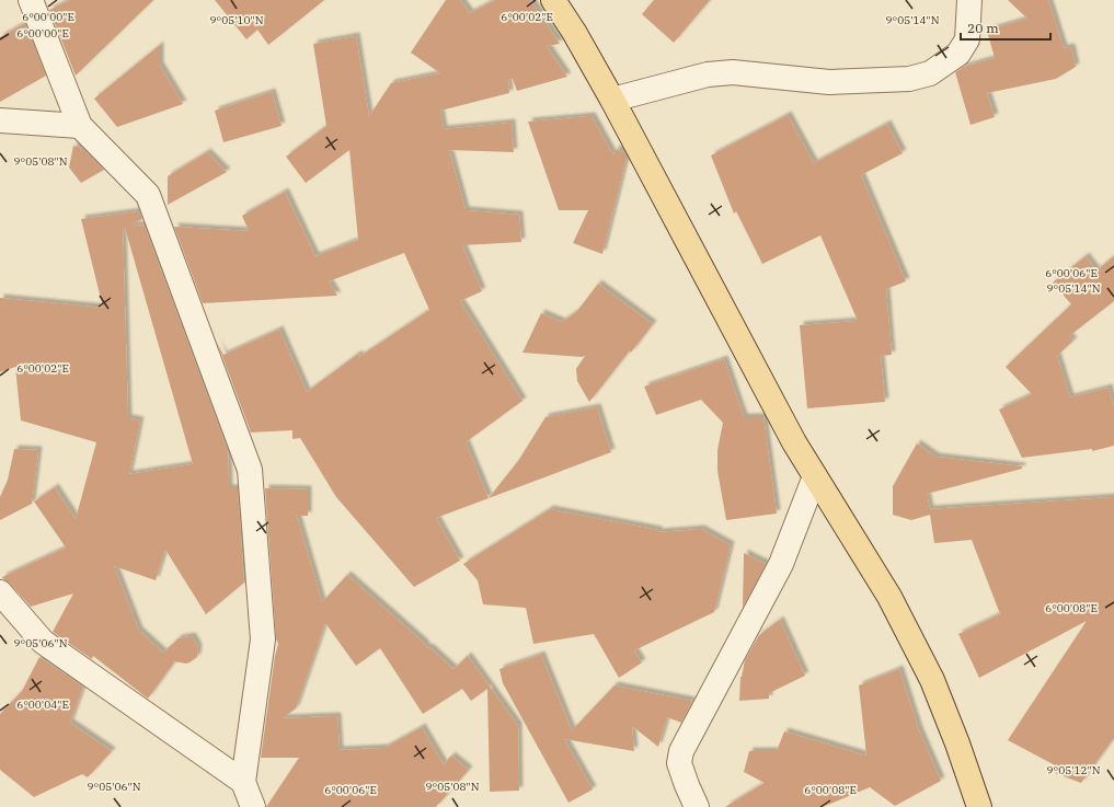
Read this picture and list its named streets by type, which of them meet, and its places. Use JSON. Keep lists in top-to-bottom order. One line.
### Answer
{"scale_bar":"20 m","coordinates":["6°00'00\"E","6°00'02\"E","9°05'10\"N","9°05'14\"N","9°05'08\"N","6°00'06\"E","6°00'08\"E","9°05'06\"N","6°00'04\"E","9°05'12\"N"]}
